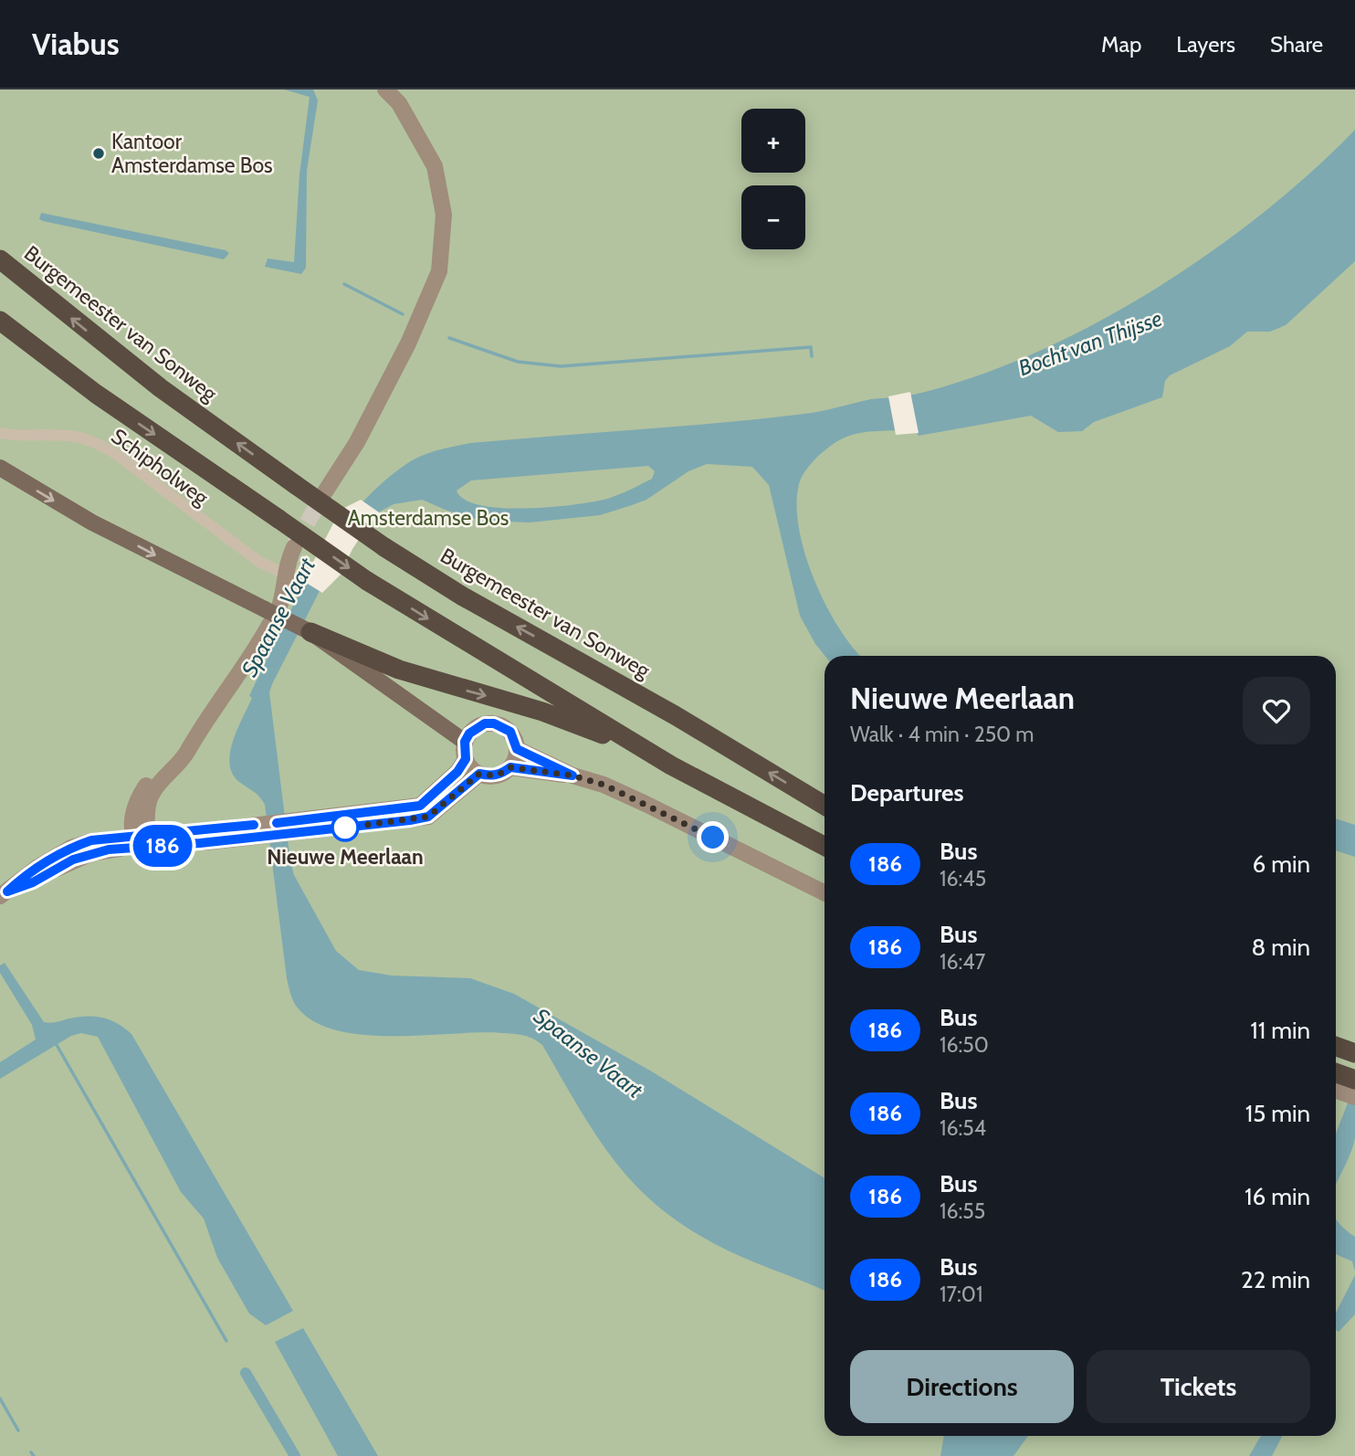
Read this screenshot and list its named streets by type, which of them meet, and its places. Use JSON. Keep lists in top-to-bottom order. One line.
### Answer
{"streets":{"highway":["Burgemeester van Sonweg"],"street":["Schipholweg"]},"water":["Bocht van Thijsse","Spaanse Vaart"],"parks":["Amsterdamse Bos"],"places":["Kantoor Amsterdamse Bos","Nieuwe Meerlaan"],"lines":["bus line 186"],"page":{"header":"Viabus","nav":["Map","Layers","Share"],"on_map":"186","map_buttons":["+","−"],"heading":[["Nieuwe Meerlaan","Walk · 4 min · 250 m"],"Departures"],"list":[{"mark":"186","name":"Bus","note":"16:45","value":"6 min"},{"mark":"186","name":"Bus","note":"16:47","value":"8 min"},{"mark":"186","name":"Bus","note":"16:50","value":"11 min"},{"mark":"186","name":"Bus","note":"16:54","value":"15 min"},{"mark":"186","name":"Bus","note":"16:55","value":"16 min"},{"mark":"186","name":"Bus","note":"17:01","value":"22 min"}],"buttons":["Directions","Tickets"]}}
